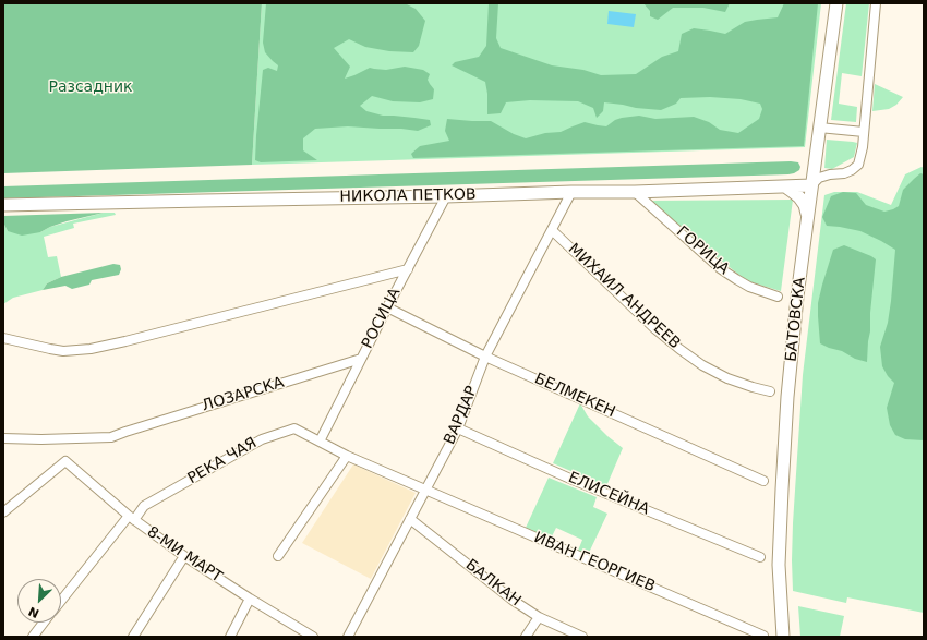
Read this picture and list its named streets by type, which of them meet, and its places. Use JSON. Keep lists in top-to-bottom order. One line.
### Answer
{"streets":{"street":["НИКОЛА ПЕТКОВ","ГОРИЦА","МИХАИЛ АНДРЕЕВ","РОСИЦА","БАТОВСКА","ЛОЗАРСКА","БЕЛМЕКЕН","ВАРДАР","РЕКА ЧАЯ","ЕЛИСЕЙНА","8-МИ МАРТ","ИВАН ГЕОРГИЕВ","БАЛКАН"]},"crossings":[["НИКОЛА ПЕТКОВ","ГОРИЦА"],["НИКОЛА ПЕТКОВ","РОСИЦА"],["НИКОЛА ПЕТКОВ","БАТОВСКА"],["НИКОЛА ПЕТКОВ","ВАРДАР"],["МИХАИЛ АНДРЕЕВ","ВАРДАР"],["РОСИЦА","ЛОЗАРСКА"],["РОСИЦА","БЕЛМЕКЕН"],["РОСИЦА","РЕКА ЧАЯ"],["БЕЛМЕКЕН","ВАРДАР"],["ВАРДАР","ЕЛИСЕЙНА"],["ВАРДАР","ИВАН ГЕОРГИЕВ"],["ВАРДАР","БАЛКАН"],["РЕКА ЧАЯ","8-МИ МАРТ"]],"parks":["Разсадник"],"north":"bottom left"}
